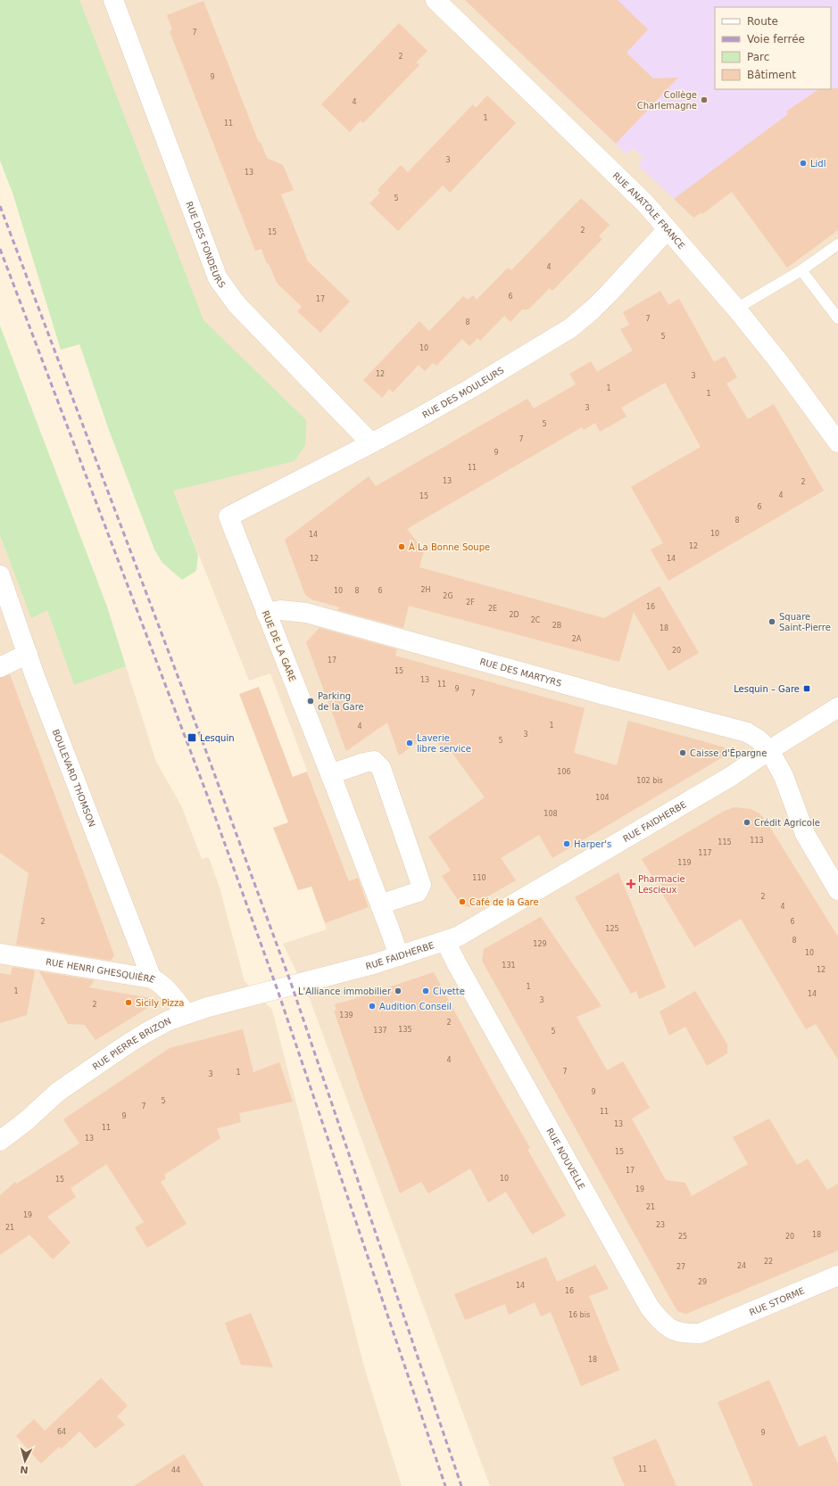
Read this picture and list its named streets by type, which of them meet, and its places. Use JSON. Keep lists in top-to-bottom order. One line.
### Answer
{"streets":{"street":["RUE ANATOLE FRANCE","RUE DES FONDEURS","RUE DES MOULEURS","RUE DE LA GARE","RUE DES MARTYRS","BOULEVARD THOMSON","RUE FAIDHERBE","RUE HENRI GHESQUIÈRE","RUE PIERRE BRIZON","RUE NOUVELLE","RUE STORME"]},"crossings":[["RUE ANATOLE FRANCE","RUE DES MOULEURS"],["RUE DES FONDEURS","RUE DES MOULEURS"],["RUE DES MOULEURS","RUE DE LA GARE"],["RUE DE LA GARE","RUE DES MARTYRS"],["RUE DE LA GARE","RUE FAIDHERBE"],["RUE DES MARTYRS","RUE FAIDHERBE"],["BOULEVARD THOMSON","RUE HENRI GHESQUIÈRE"],["RUE FAIDHERBE","RUE PIERRE BRIZON"],["RUE FAIDHERBE","RUE NOUVELLE"],["RUE HENRI GHESQUIÈRE","RUE PIERRE BRIZON"],["RUE NOUVELLE","RUE STORME"]],"places":{"other":["Collège Charlemagne","Lidl","À La Bonne Soupe","Square Saint-Pierre","Parking de la Gare","Laverie libre service","Caisse d'Épargne","Crédit Agricole","Harper's","Café de la Gare","L'Alliance immobilier","Civette","Sicily Pizza","Audition Conseil"],"transit":["Lesquin – Gare","Lesquin"],"health":["Pharmacie Lescieux"]},"house_numbers":["7","2","9","4","1","11","3","13","5","2","15","4","6","17","7","8","5","10","12","3","1","1","3","5","7","9","11","13","2","4","15","6","8","10","14","12","12","14","2H","10","8","6","2G","2F","16","2E","2D","2C","2B","18","2A","20","17","15","13","11","9","7","1","4","3","5","106","102 bis","104","108","113","115","117","119","110","2","4","2","6","125","8","129","10","131","12","1","1","14","3","2","139","2","135","137","5","4","7","1","3","9","5","7","11","9","13","11","13","15","17","10","15","19","21","19","23","21","18","25","20","22","24","27","29","14","16","16 bis","18","64","9","11","44"],"legend":["Route","Voie ferrée","Parc","Bâtiment"],"north":"bottom"}
